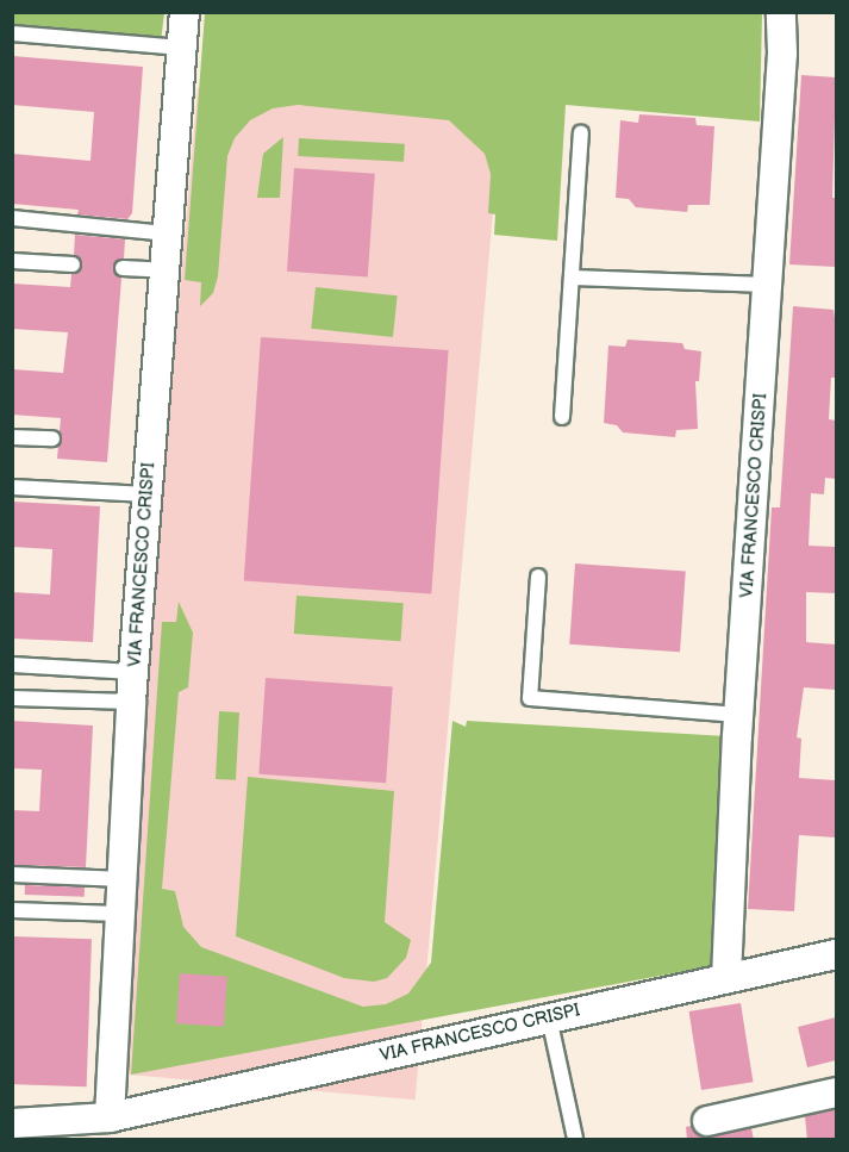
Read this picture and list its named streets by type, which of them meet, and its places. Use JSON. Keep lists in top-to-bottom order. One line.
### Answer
{"streets":{"street":["VIA FRANCESCO CRISPI"]}}
